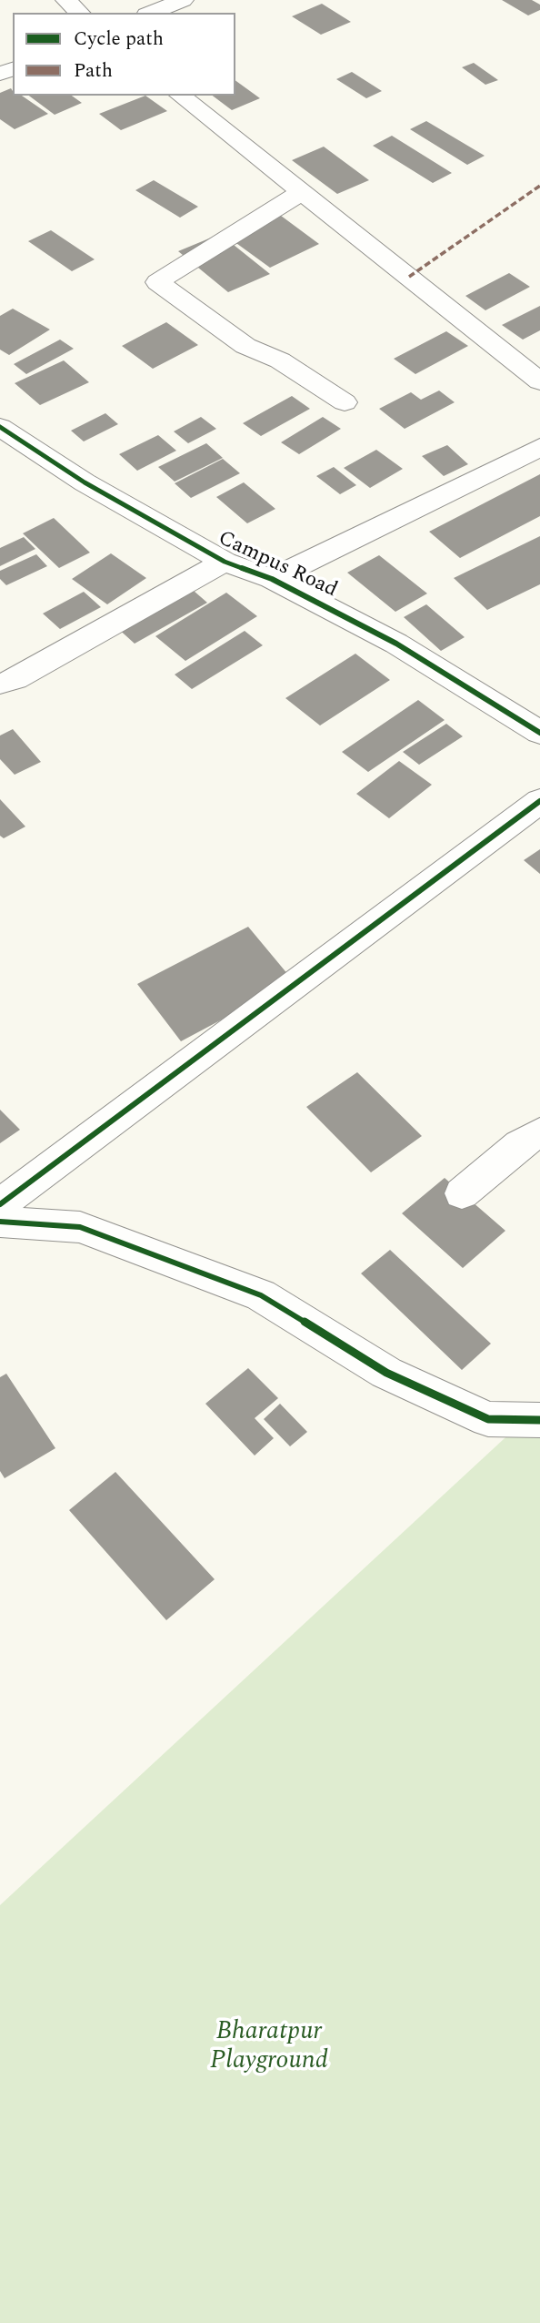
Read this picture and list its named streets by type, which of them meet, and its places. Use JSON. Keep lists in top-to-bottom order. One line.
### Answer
{"streets":{"street":["Campus Road"]},"parks":["Bharatpur Playground"],"legend":["Cycle path","Path"]}
